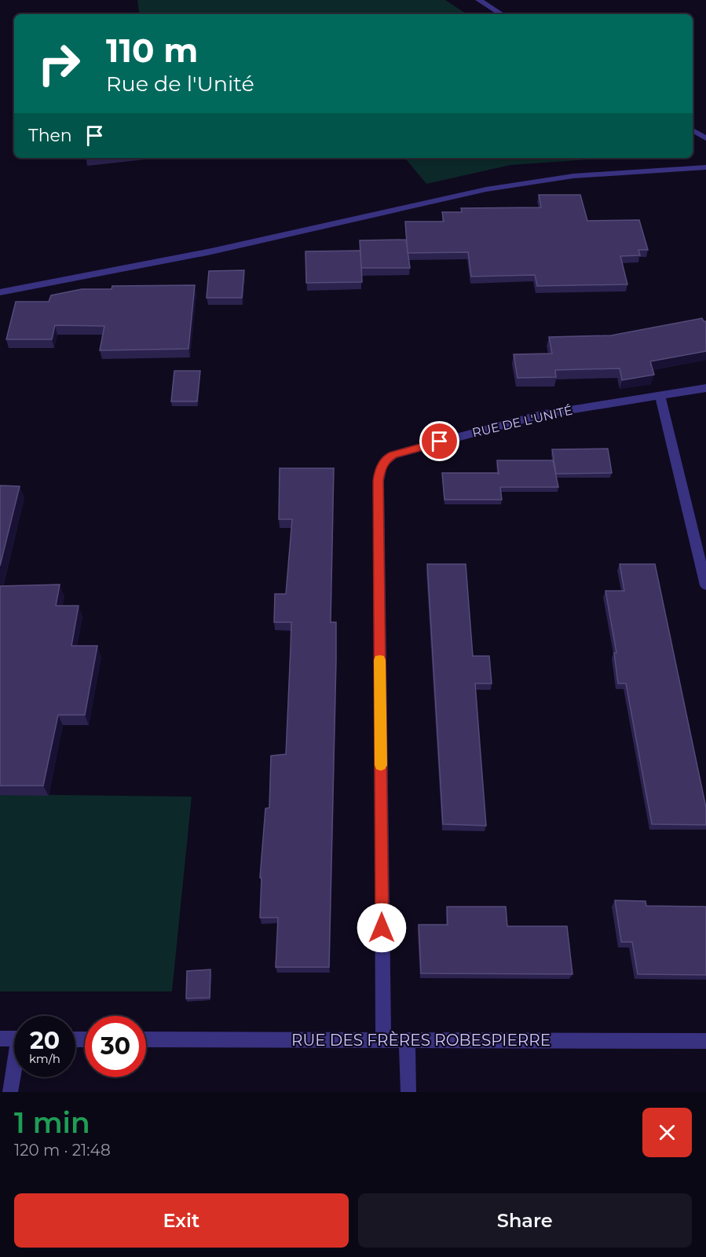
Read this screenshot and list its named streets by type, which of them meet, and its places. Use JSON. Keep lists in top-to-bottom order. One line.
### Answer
{"streets":{"street":["RUE DE L'UNITÉ","RUE DES FRÈRES ROBESPIERRE"]},"crossings":[["RUE DE L'UNITÉ","RUE DES FRÈRES ROBESPIERRE"]],"page":{"turn":["110 m","Rue de l'Unité"],"then":"Then","speed":"20 km/h","limit":"30","heading":["1 min","120 m · 21:48"],"buttons":["Exit","Share"]}}
